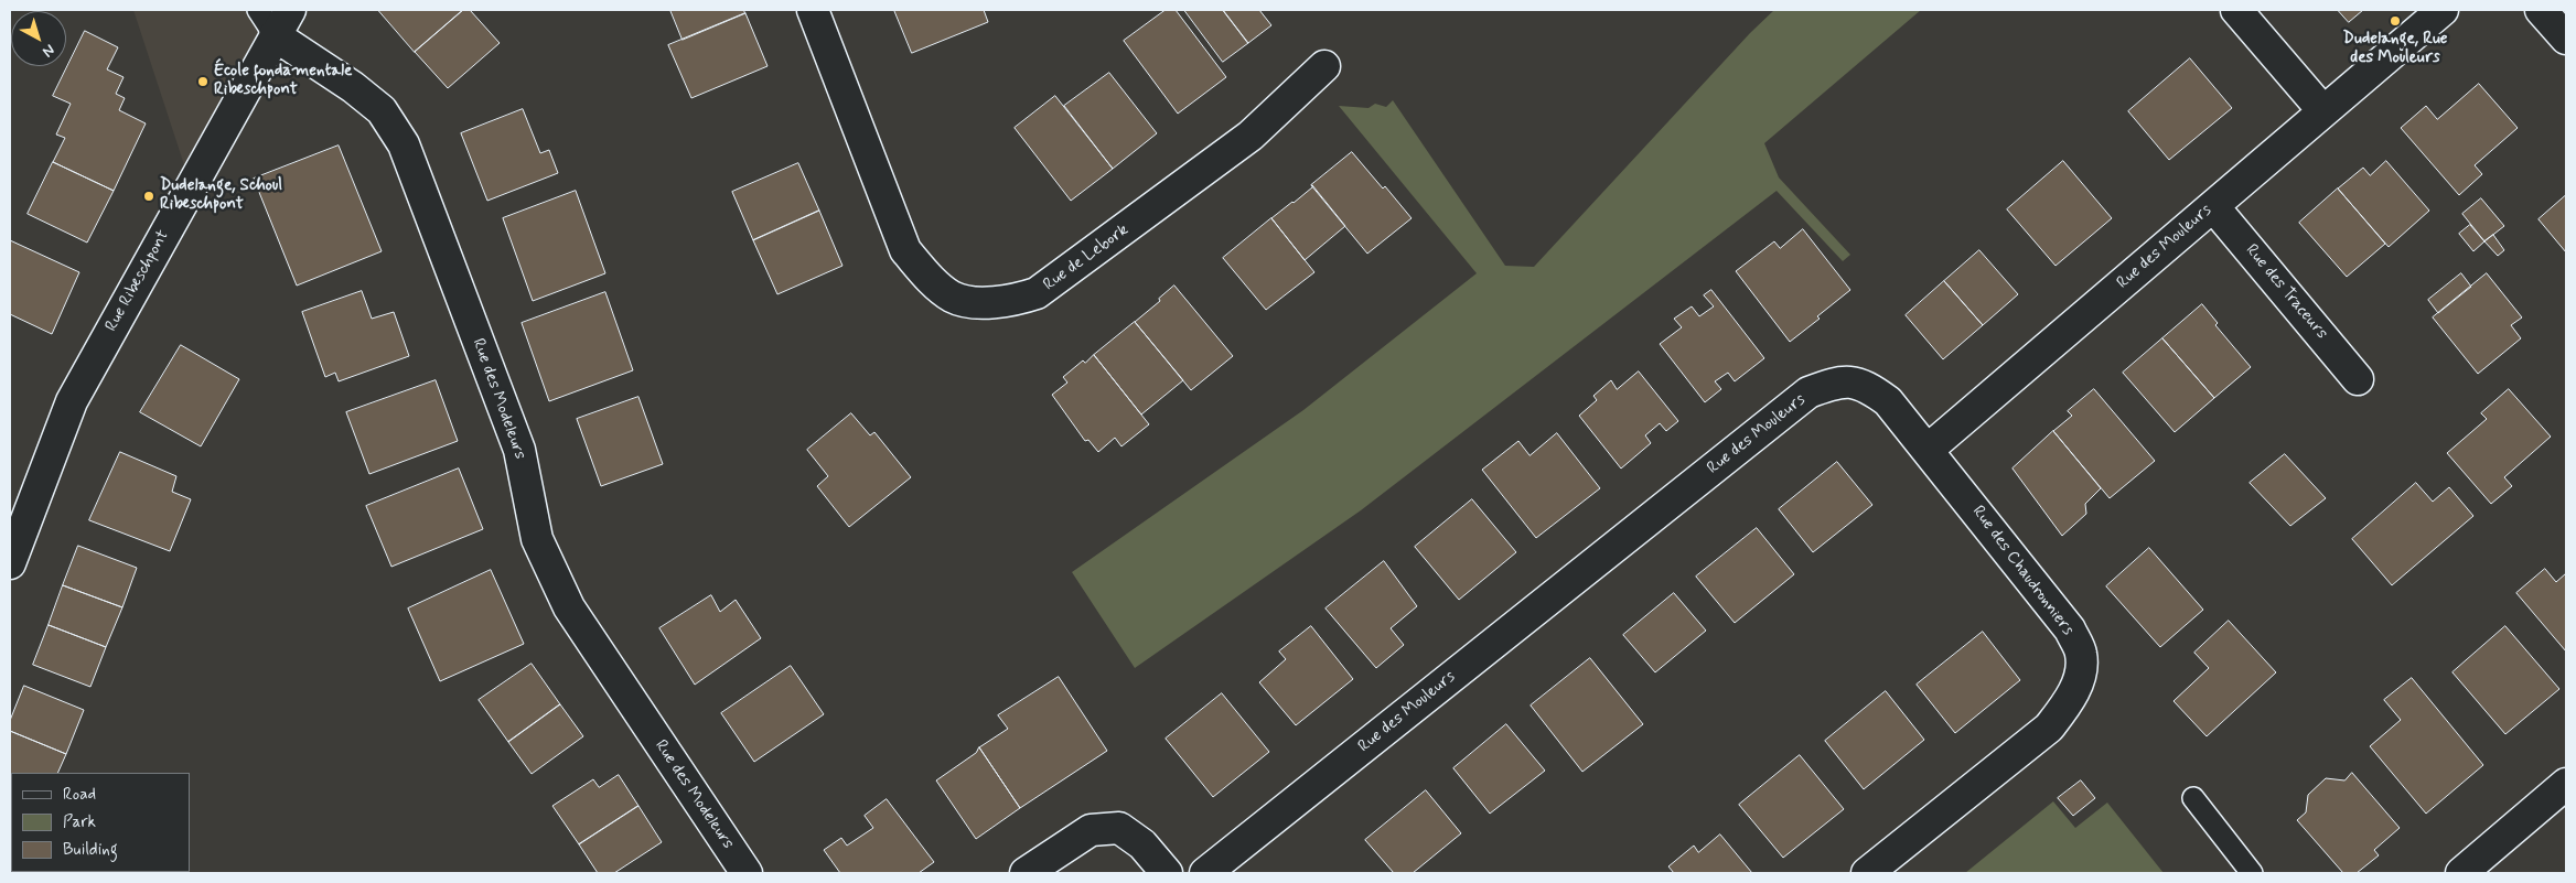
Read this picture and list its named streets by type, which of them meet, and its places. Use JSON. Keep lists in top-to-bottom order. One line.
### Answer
{"streets":{"street":["Rue des Mouleurs","Rue de Lebork","Rue Ribeschpont","Rue des Traceurs","Rue des Modeleurs","Rue des Chaudronniers"]},"crossings":[["Rue des Mouleurs","Rue des Traceurs"],["Rue des Mouleurs","Rue des Chaudronniers"],["Rue Ribeschpont","Rue des Modeleurs"]],"places":["Dudelange, Rue des Mouleurs","École fondamentale Ribeschpont","Dudelange, Schoul Ribeschpont"],"legend":["Road","Park","Building"],"north":"bottom right"}
